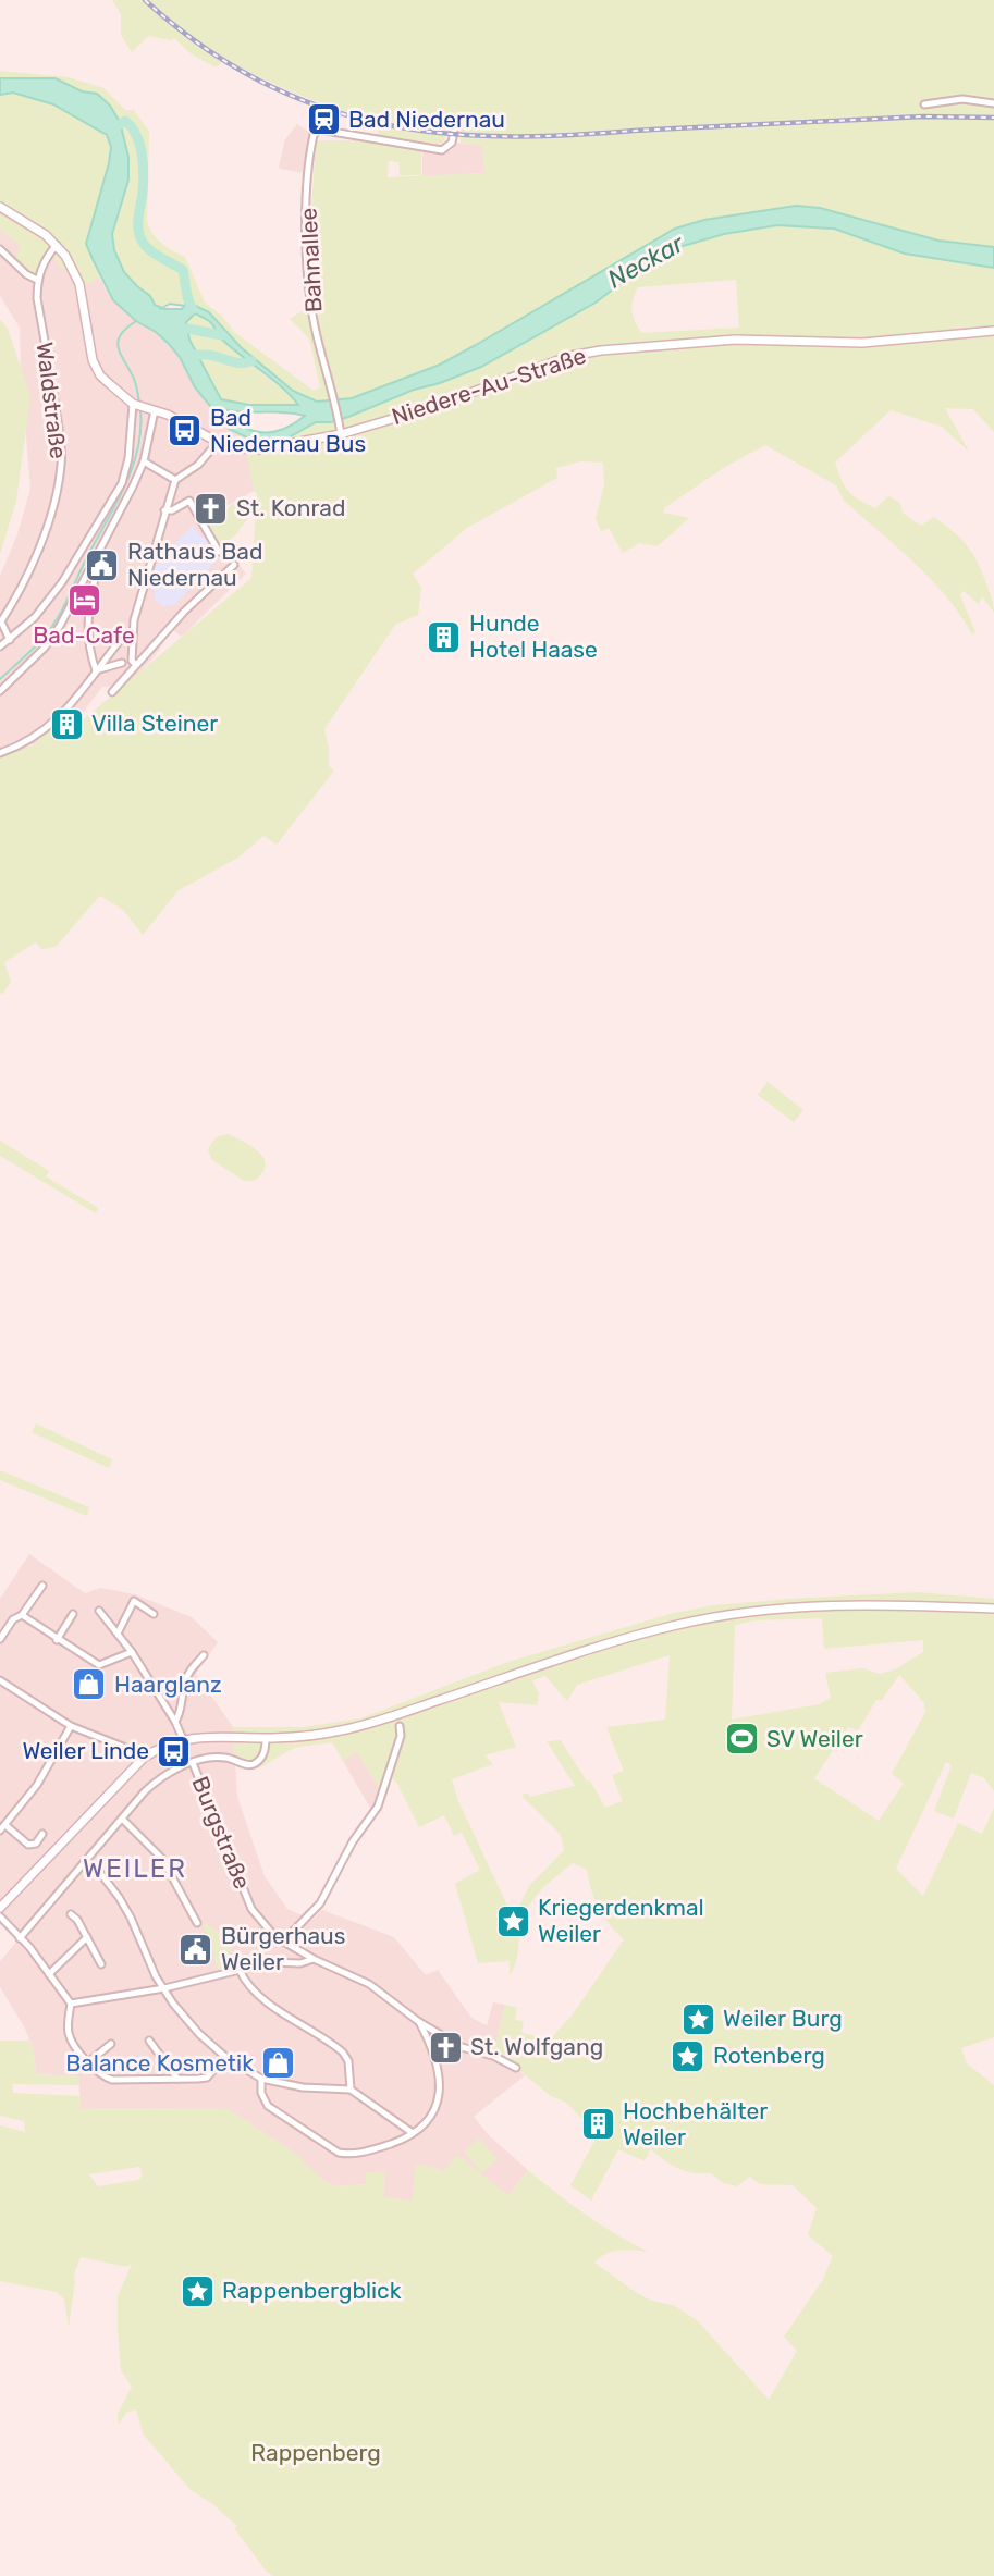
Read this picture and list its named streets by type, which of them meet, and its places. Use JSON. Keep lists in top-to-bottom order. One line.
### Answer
{"streets":{"main road":["Niedere-Au-Straße"],"street":["Bahnallee","Waldstraße","Burgstraße"]},"crossings":[["Bahnallee","Niedere-Au-Straße"]],"districts":["WEILER"],"water":["Neckar"],"parks":["Rappenberg"],"places":{"station":["Bad Niedernau"],"bus stop":["Bad Niedernau Bus","Weiler Linde"],"church":["St. Konrad","St. Wolfgang"],"public building":["Rathaus Bad Niedernau","Bürgerhaus Weiler"],"hotel":["Bad-Cafe"],"building":["Hunde Hotel Haase","Villa Steiner","Hochbehälter Weiler"],"shop":["Haarglanz","Balance Kosmetik"],"sports":["SV Weiler"],"place":["Kriegerdenkmal Weiler","Weiler Burg","Rotenberg","Rappenbergblick"]}}
